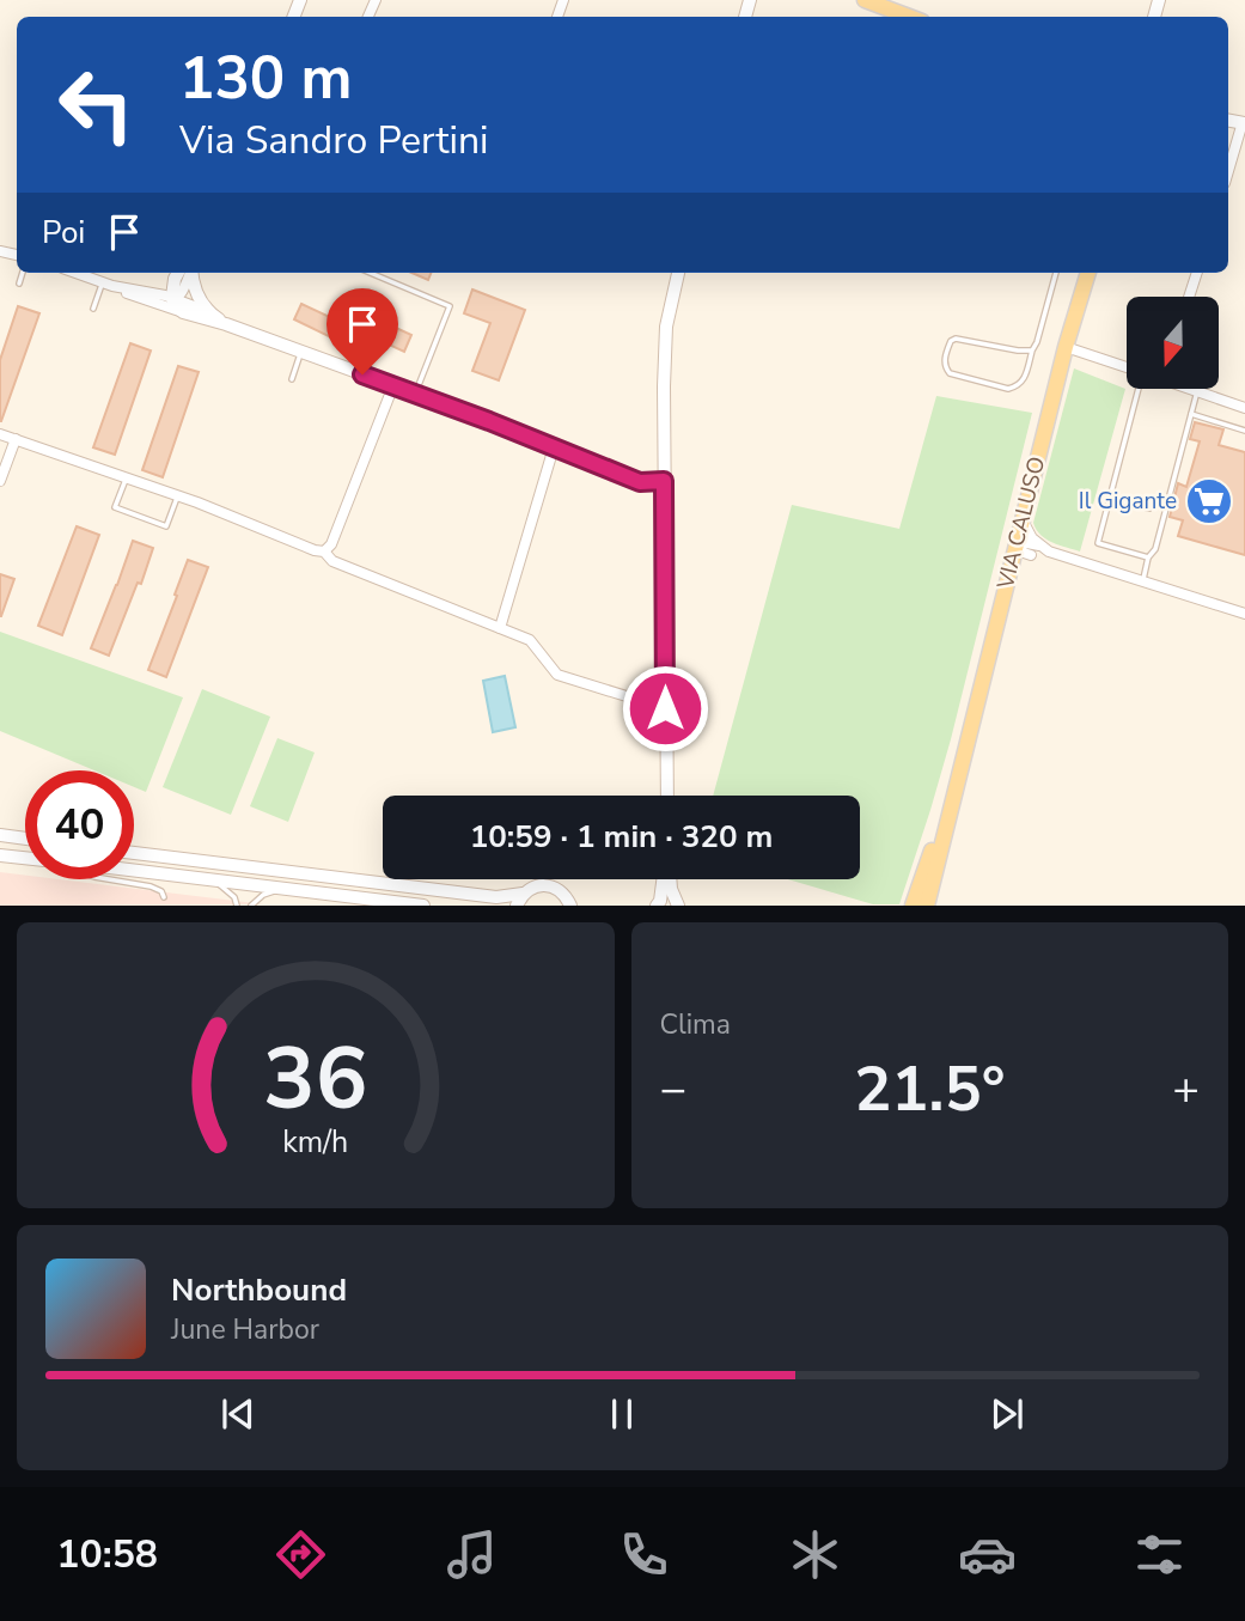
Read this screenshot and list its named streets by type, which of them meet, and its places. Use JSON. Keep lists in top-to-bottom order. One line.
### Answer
{"streets":{"main road":["VIA CALUSO"]},"places":{"supermarket":["Il Gigante"]},"north":"bottom","page":{"turn":["130 m","Via Sandro Pertini"],"then":"Poi","limit":"40","trip":"10:59 · 1 min · 320 m","tile":"Clima","heat":["−","21.5°","+"],"song":["Northbound","June Harbor"],"tabs":"10:58","gauge":["36","km/h"]}}
